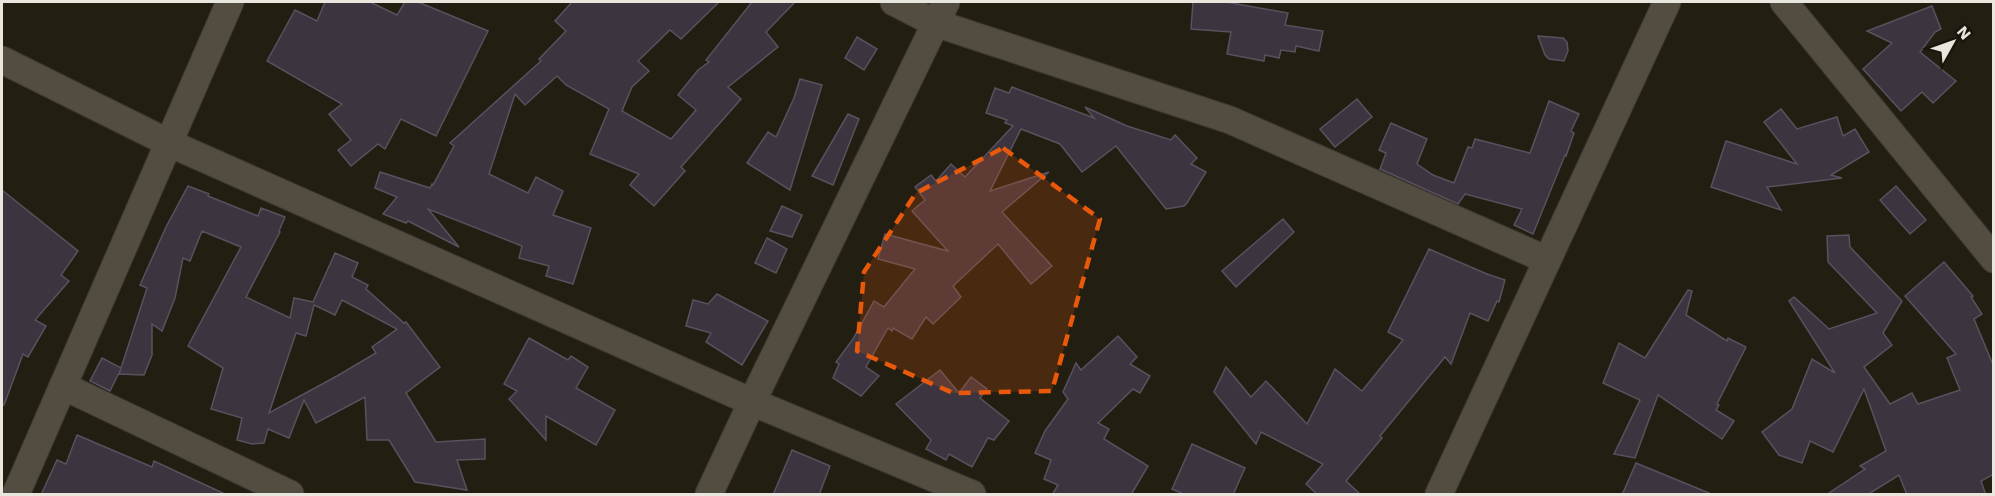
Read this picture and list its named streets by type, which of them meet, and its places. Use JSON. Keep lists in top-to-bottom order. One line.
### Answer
{"north":"top right"}
